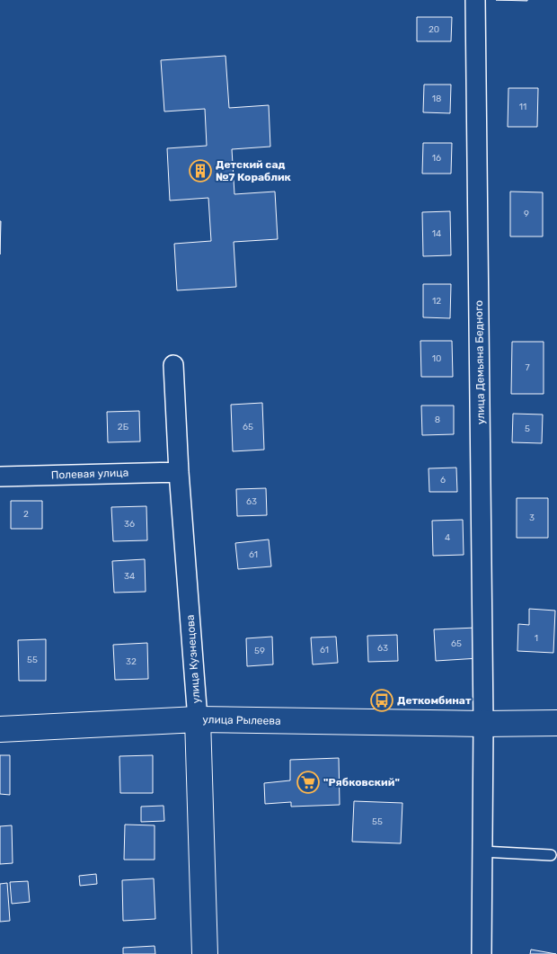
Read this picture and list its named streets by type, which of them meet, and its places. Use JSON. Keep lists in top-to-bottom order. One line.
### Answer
{"streets":{"street":["улица Демьяна Бедного","Полевая улица","улица Кузнецова","улица Рылеева"]},"crossings":[["улица Демьяна Бедного","улица Рылеева"],["Полевая улица","улица Кузнецова"],["улица Кузнецова","улица Рылеева"]],"places":{"building":["Детский сад №7 Кораблик"],"bus stop":["Деткомбинат"],"supermarket":["\"Рябковский\""]},"house_numbers":["20","18","11","16","9","14","12","10","7","8","2Б","65","5","6","63","2","3","36","4","61","34","1","65","63","61","59","55","32","55"]}
